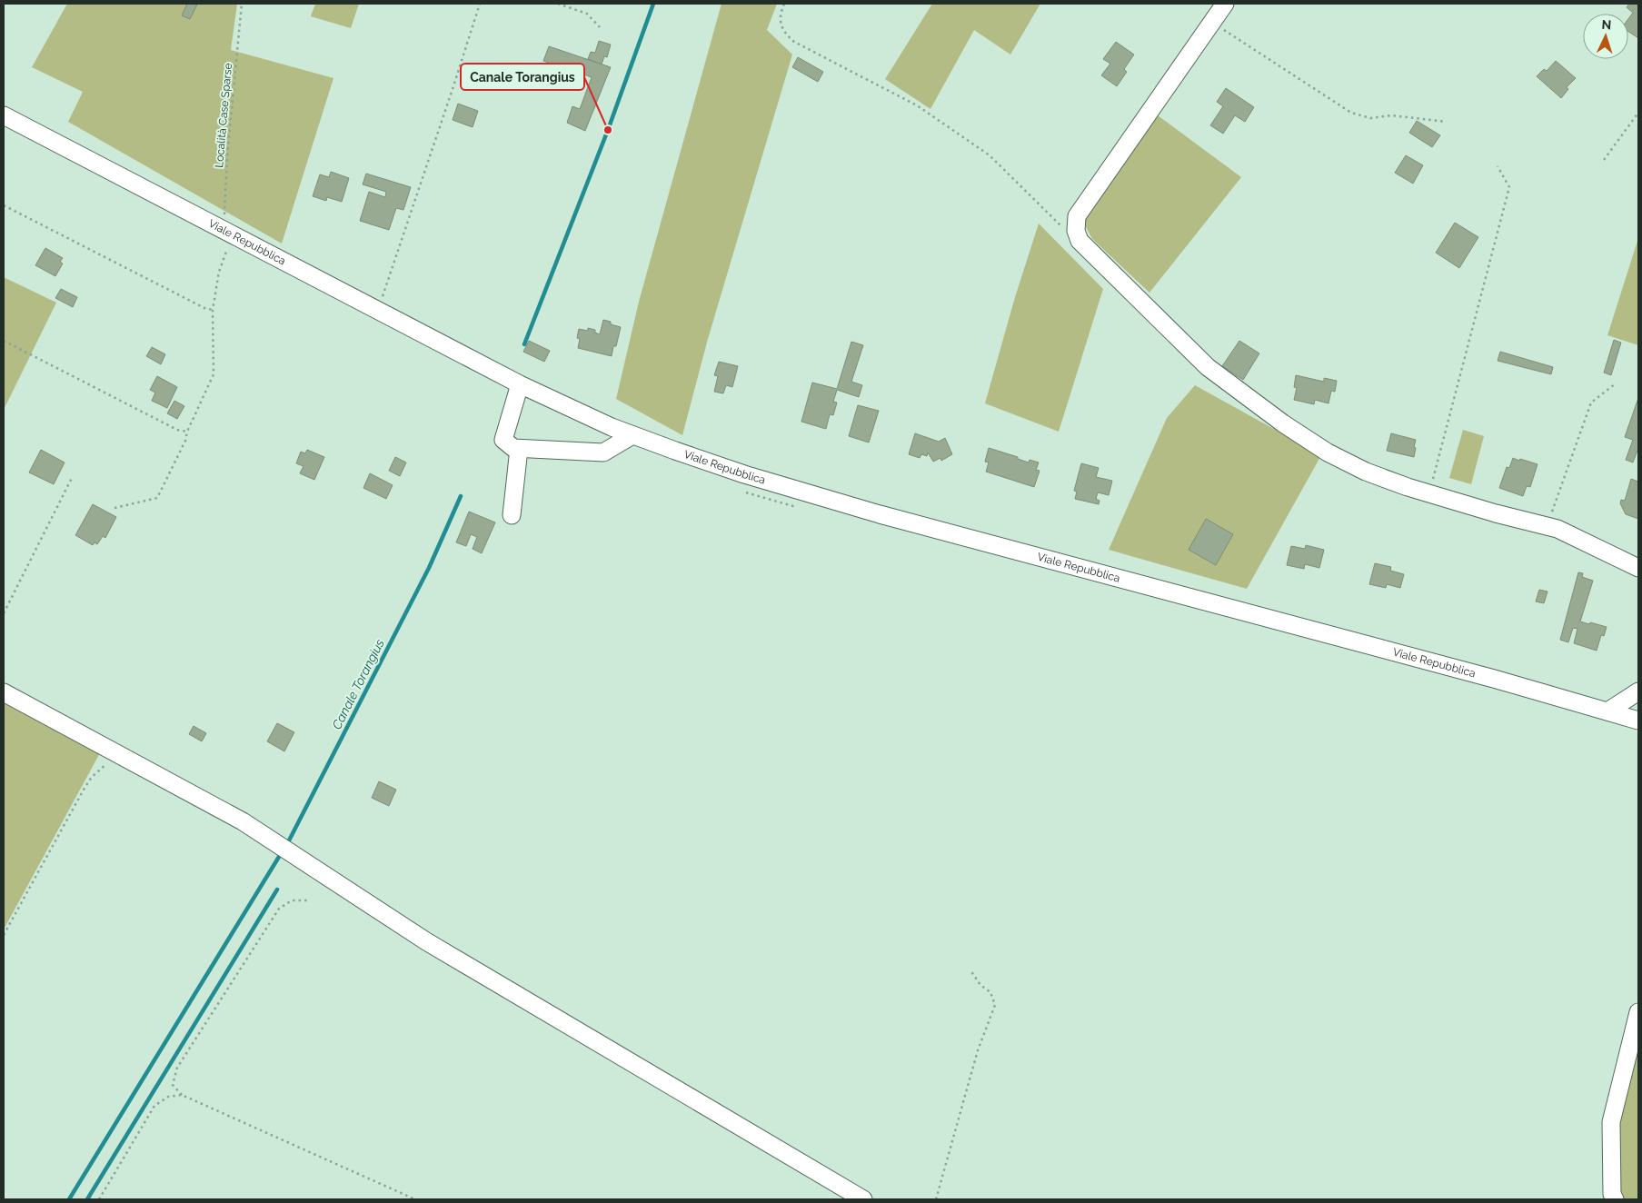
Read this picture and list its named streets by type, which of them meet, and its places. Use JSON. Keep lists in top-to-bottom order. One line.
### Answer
{"streets":{"street":["Viale Repubblica"],"path":["Località Case Sparse"]},"crossings":[["Località Case Sparse","Viale Repubblica"]],"water":["Canale Torangius"],"places":["Canale Torangius"],"north":"top"}
